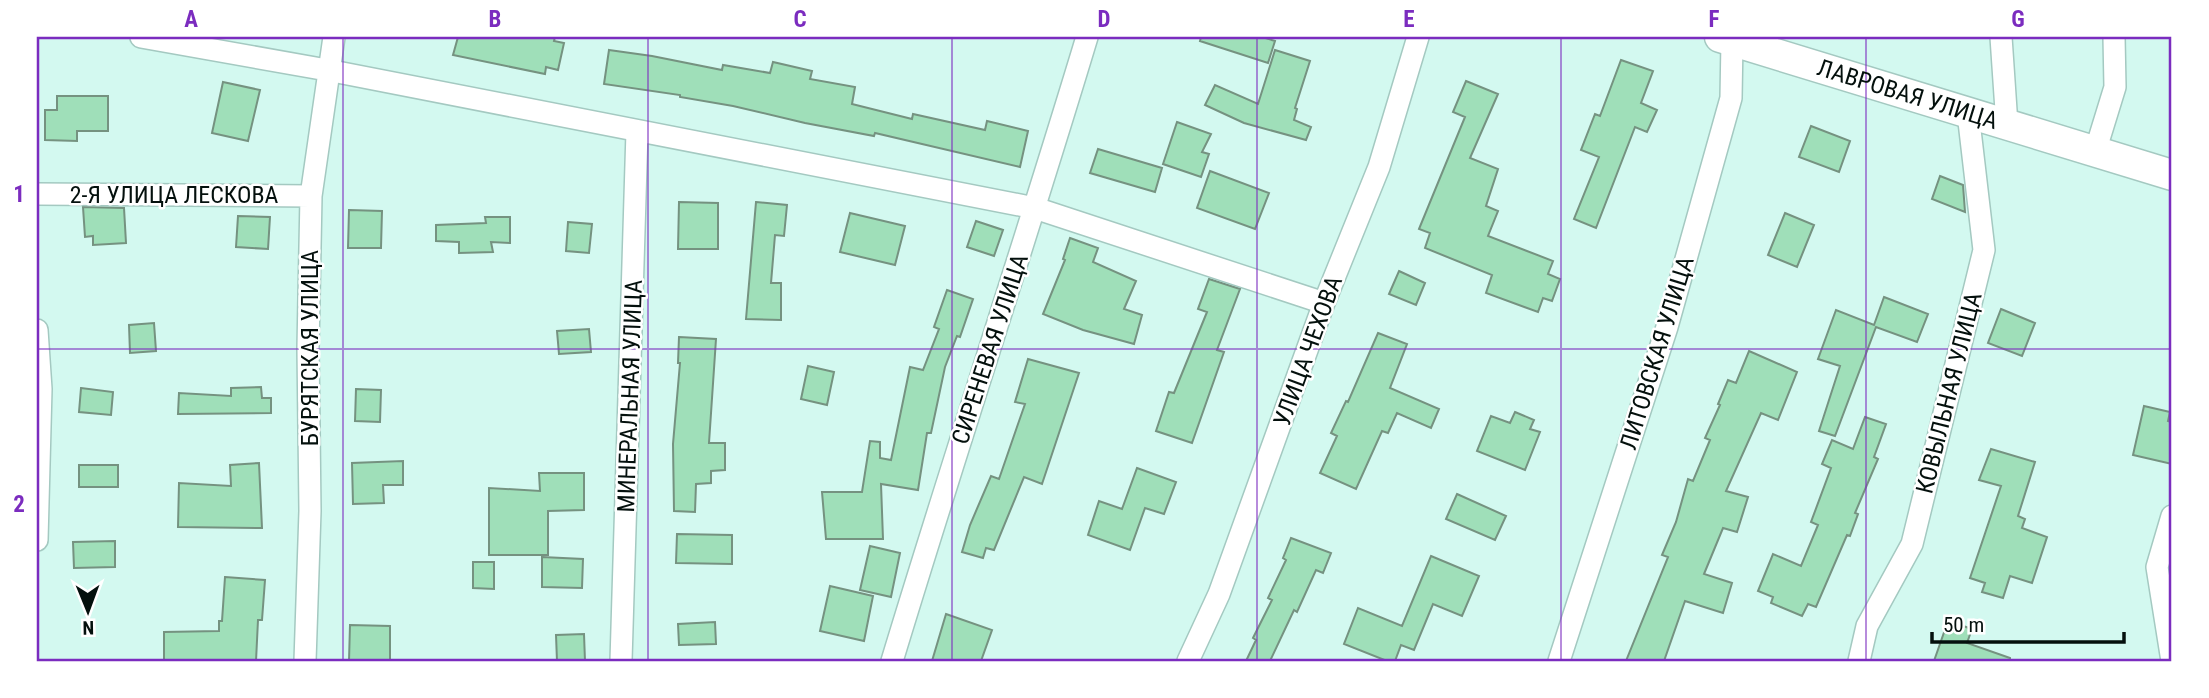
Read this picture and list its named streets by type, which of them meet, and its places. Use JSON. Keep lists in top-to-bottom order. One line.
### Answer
{"streets":{"street":["ЛАВРОВАЯ УЛИЦА","2-Я УЛИЦА ЛЕСКОВА","БУРЯТСКАЯ УЛИЦА","СИРЕНЕВАЯ УЛИЦА","УЛИЦА ЧЕХОВА","ЛИТОВСКАЯ УЛИЦА","КОВЫЛЬНАЯ УЛИЦА","МИНЕРАЛЬНАЯ УЛИЦА"]},"crossings":[["ЛАВРОВАЯ УЛИЦА","ЛИТОВСКАЯ УЛИЦА"],["ЛАВРОВАЯ УЛИЦА","КОВЫЛЬНАЯ УЛИЦА"],["2-Я УЛИЦА ЛЕСКОВА","БУРЯТСКАЯ УЛИЦА"]],"scale_bar":"50 m","north":"bottom","grid":{"columns":["A","B","C","D","E","F","G"],"rows":["1","2"]}}
